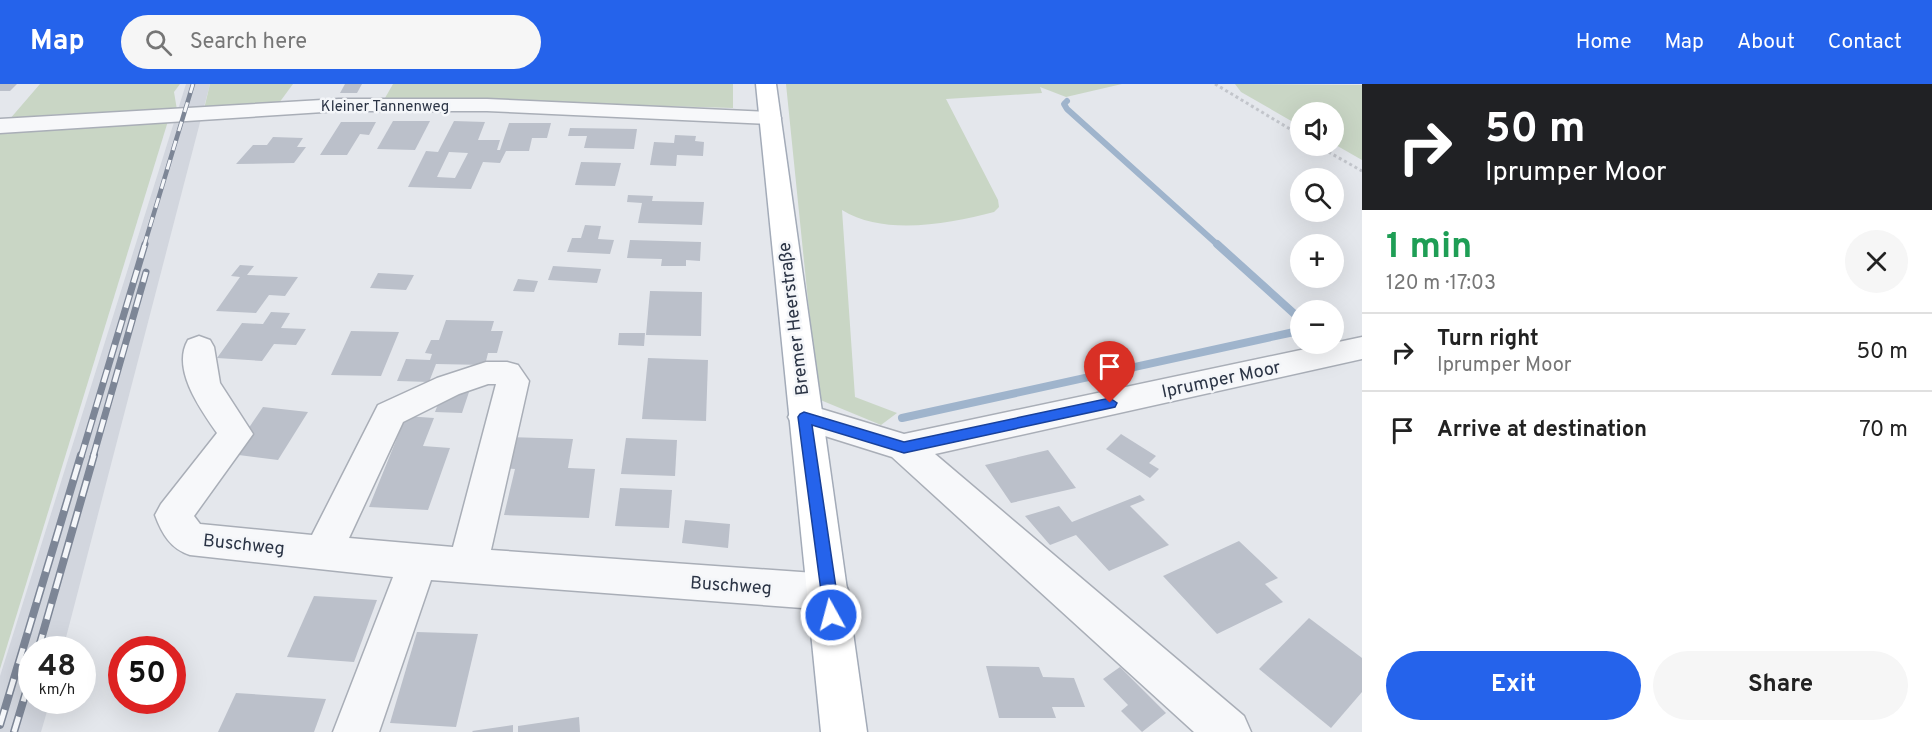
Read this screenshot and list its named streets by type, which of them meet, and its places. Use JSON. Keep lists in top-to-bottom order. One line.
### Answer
{"streets":{"main road":["Bremer Heerstraße"],"street":["Kleiner Tannenweg","Iprumper Moor","Buschweg"]},"crossings":[["Kleiner Tannenweg","Bremer Heerstraße"],["Bremer Heerstraße","Iprumper Moor"],["Bremer Heerstraße","Buschweg"]],"page":{"header":"Map","search":"Search here","nav":["Home","Map","About","Contact"],"turn":["50 m","Iprumper Moor"],"map_buttons":["+","−"],"heading":["1 min","120 m · 17:03"],"list":[{"name":"Turn right","note":"Iprumper Moor","value":"50 m"},{"name":"Arrive at destination","value":"70 m"}],"speed":"48 km/h","limit":"50","buttons":["Exit","Share"]}}
